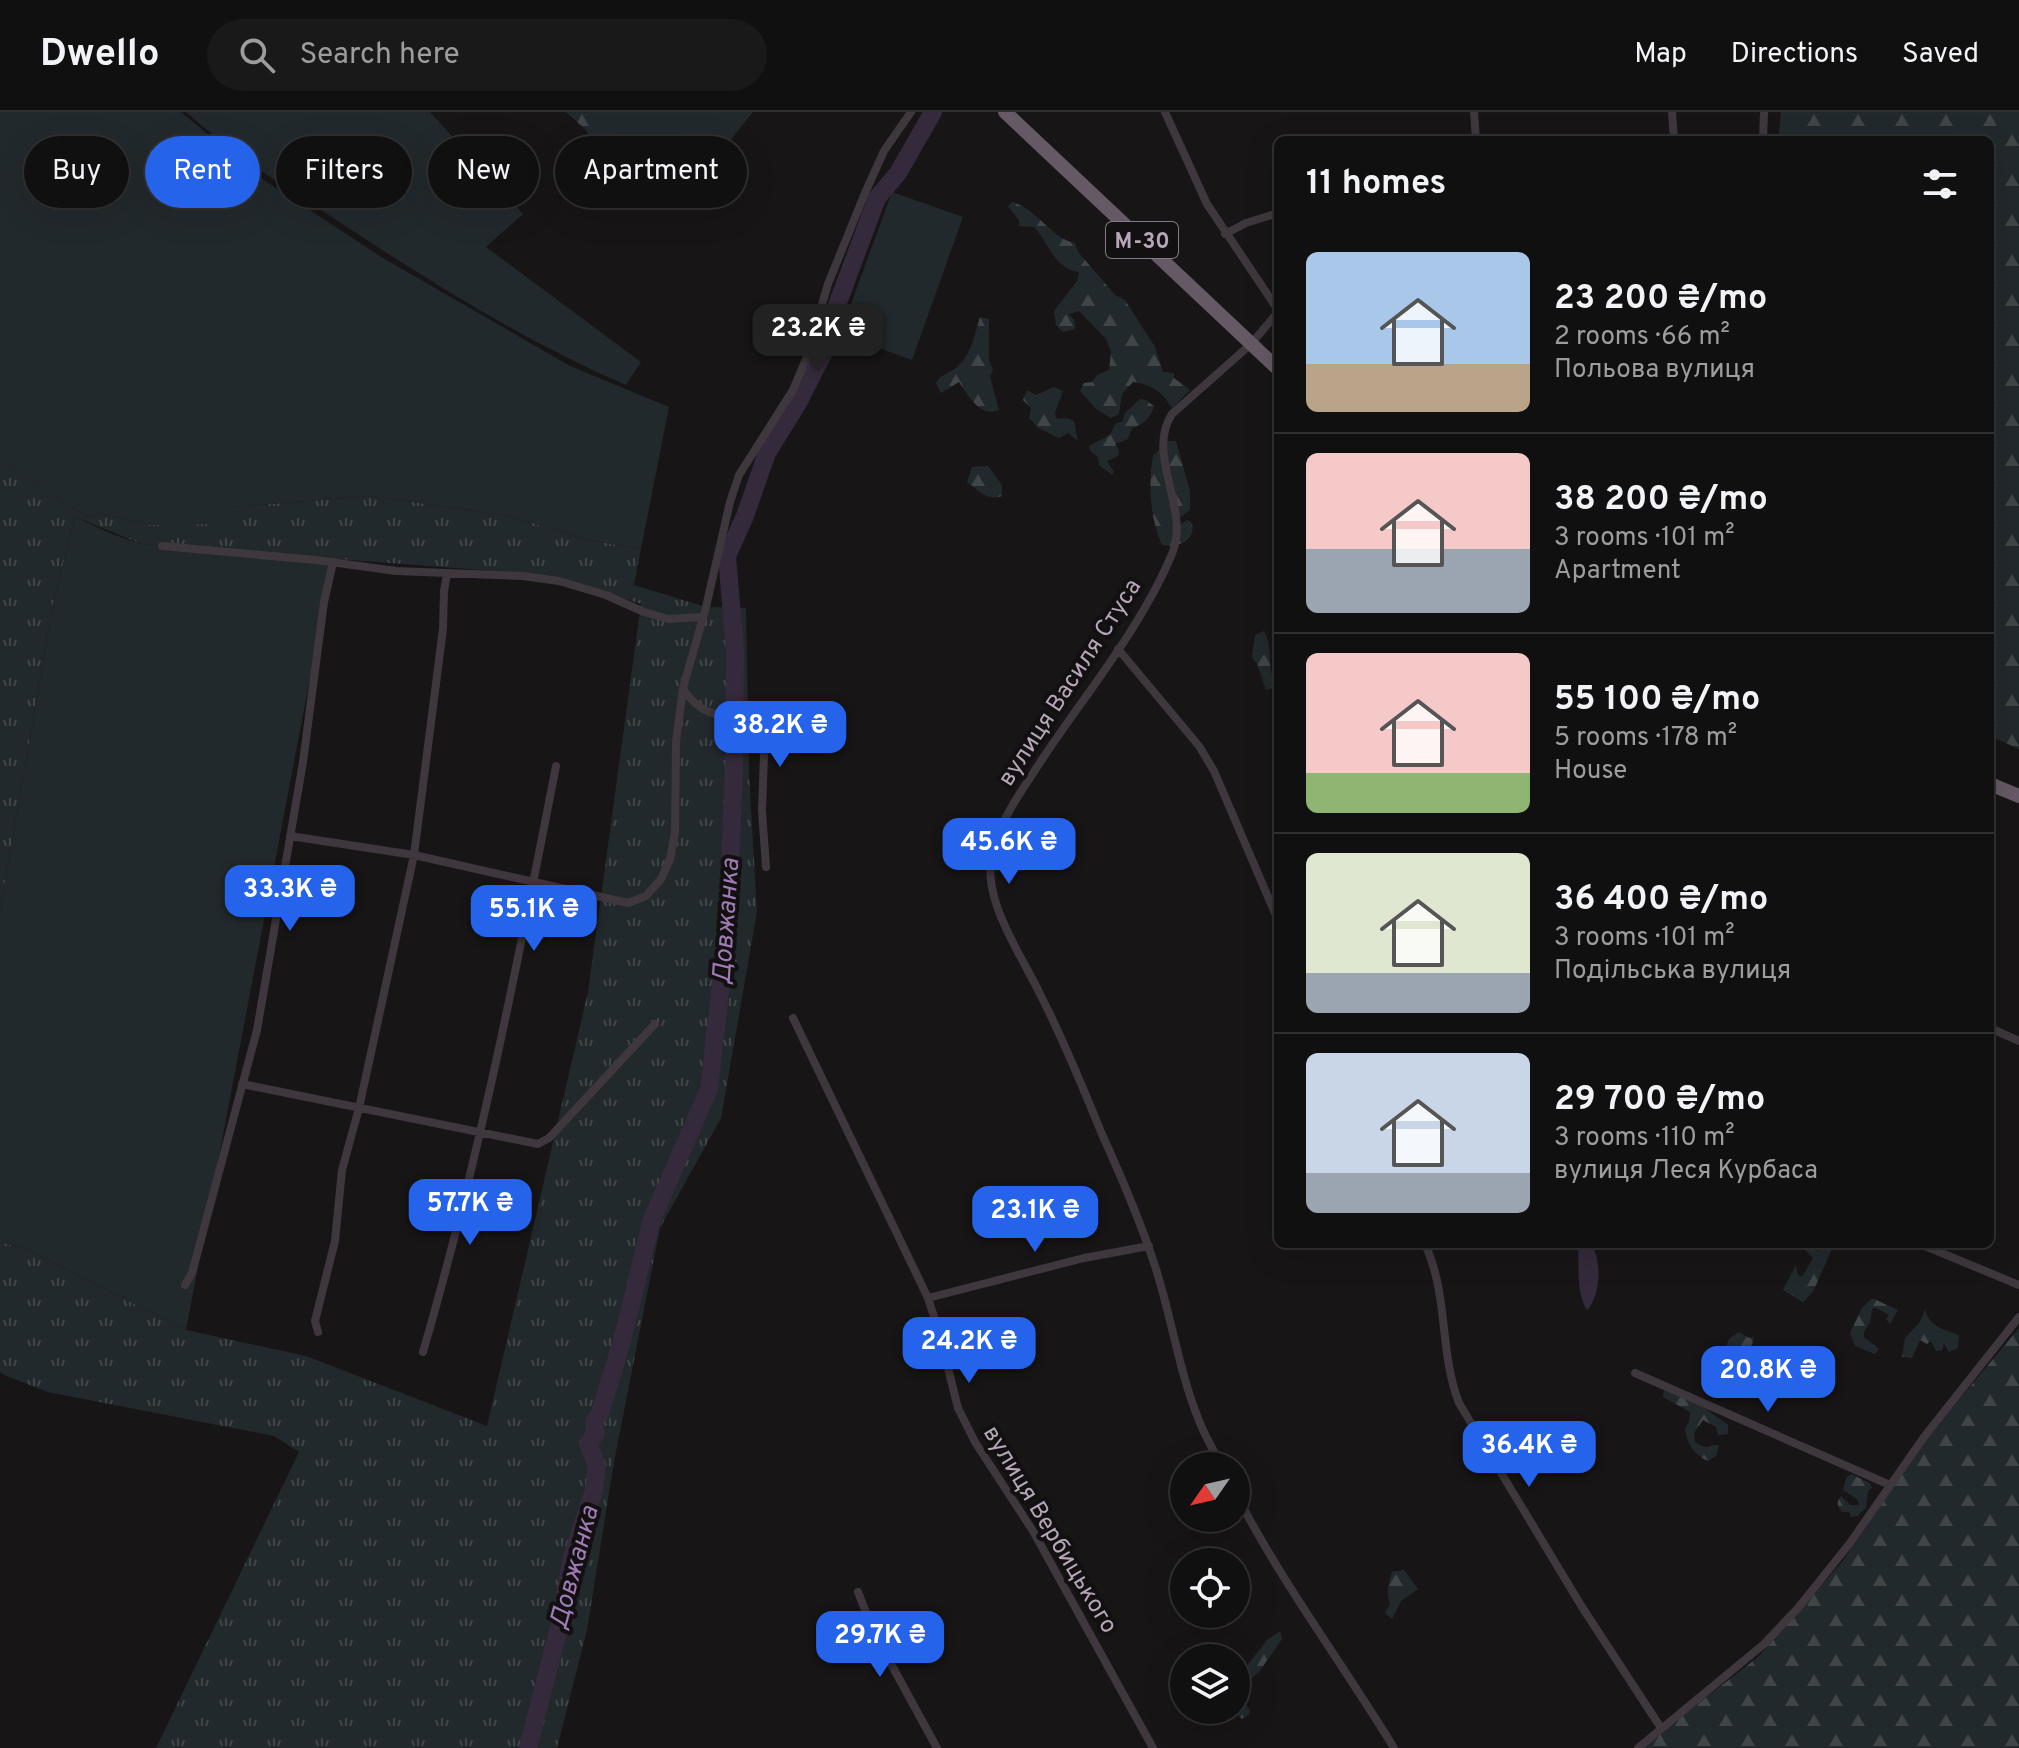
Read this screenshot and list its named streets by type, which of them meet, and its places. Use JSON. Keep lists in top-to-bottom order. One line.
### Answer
{"streets":{"highway":["М-30"],"street":["вулиця Василя Стуса","вулиця Вербицького"]},"crossings":[["М-30","вулиця Василя Стуса"]],"water":["Довжанка"],"north":"bottom left","page":{"header":"Dwello","search":"Search here","nav":["Map","Directions","Saved"],"chip":["Buy","Rent","Filters","New","Apartment"],"heading":"11 homes","list":[{"name":"23 200 ₴/mo","note":"2 rooms · 66 m² · Польова вулиця"},{"name":"38 200 ₴/mo","note":"3 rooms · 101 m² · Apartment"},{"name":"55 100 ₴/mo","note":"5 rooms · 178 m² · House"},{"name":"36 400 ₴/mo","note":"3 rooms · 101 m² · Подільська вулиця"},{"name":"29 700 ₴/mo","note":"3 rooms · 110 m² · вулиця Леся Курбаса"}],"price":["23.2K ₴","38.2K ₴","45.6K ₴","33.3K ₴","55.1K ₴","57.7K ₴","23.1K ₴","24.2K ₴","20.8K ₴","36.4K ₴","29.7K ₴"]}}
